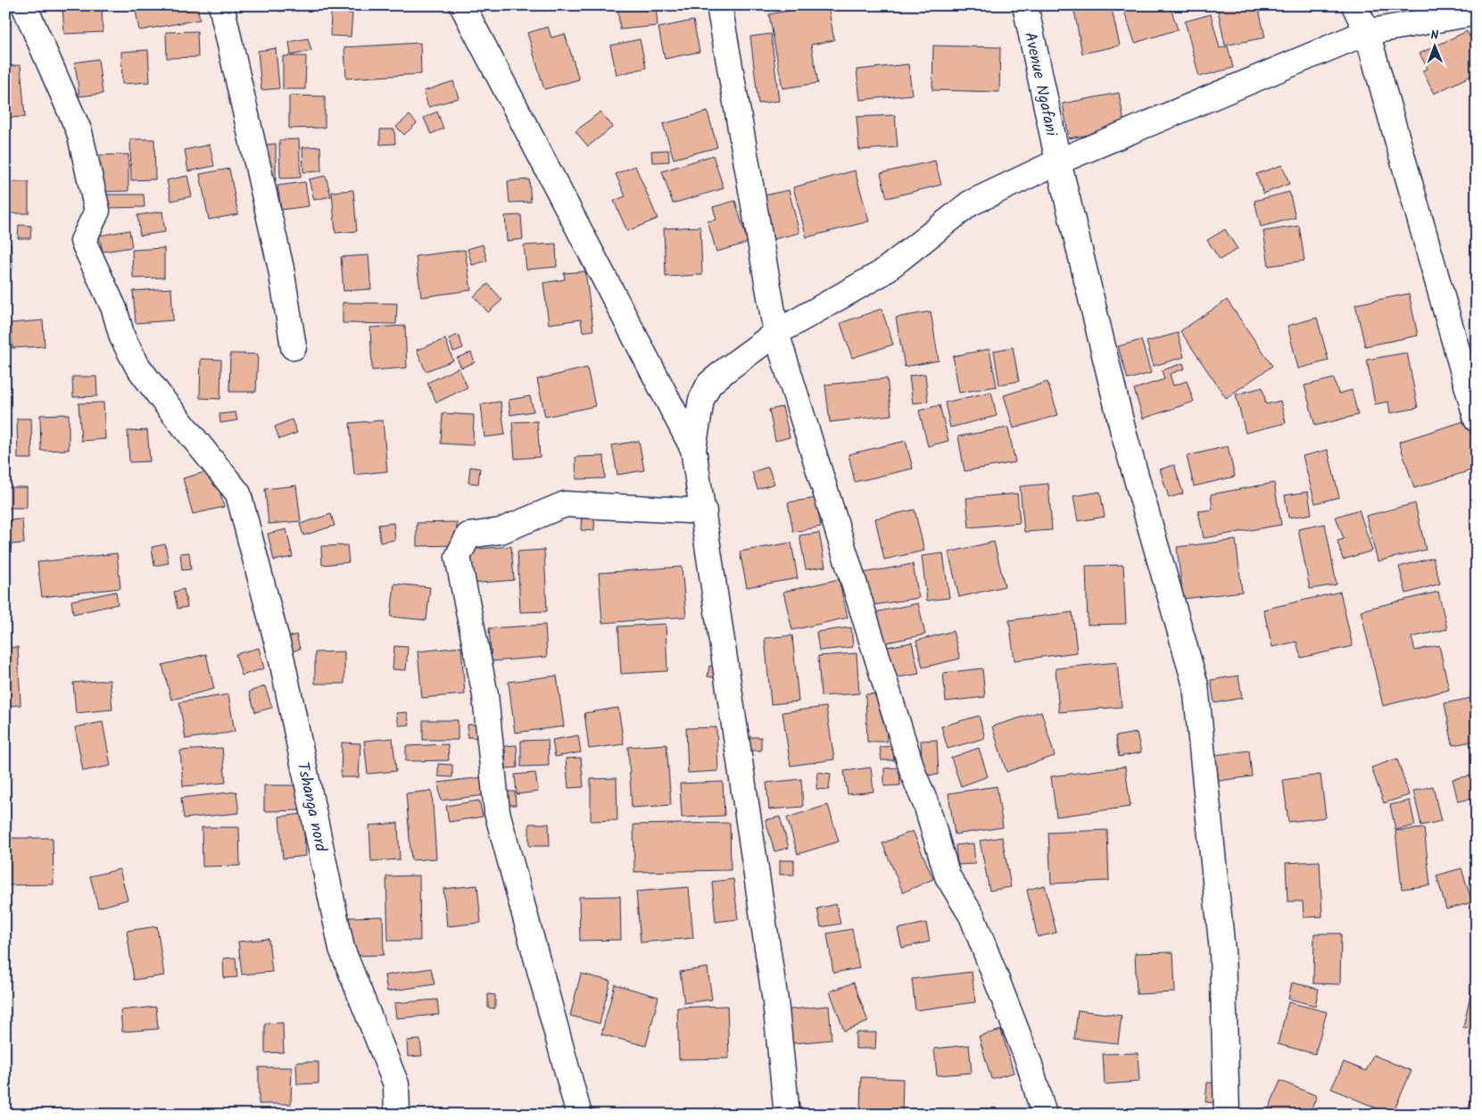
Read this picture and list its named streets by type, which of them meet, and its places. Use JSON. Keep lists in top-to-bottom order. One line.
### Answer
{"streets":{"street":["Avenue Ngafani","Tshanga nord"]},"north":"top"}
